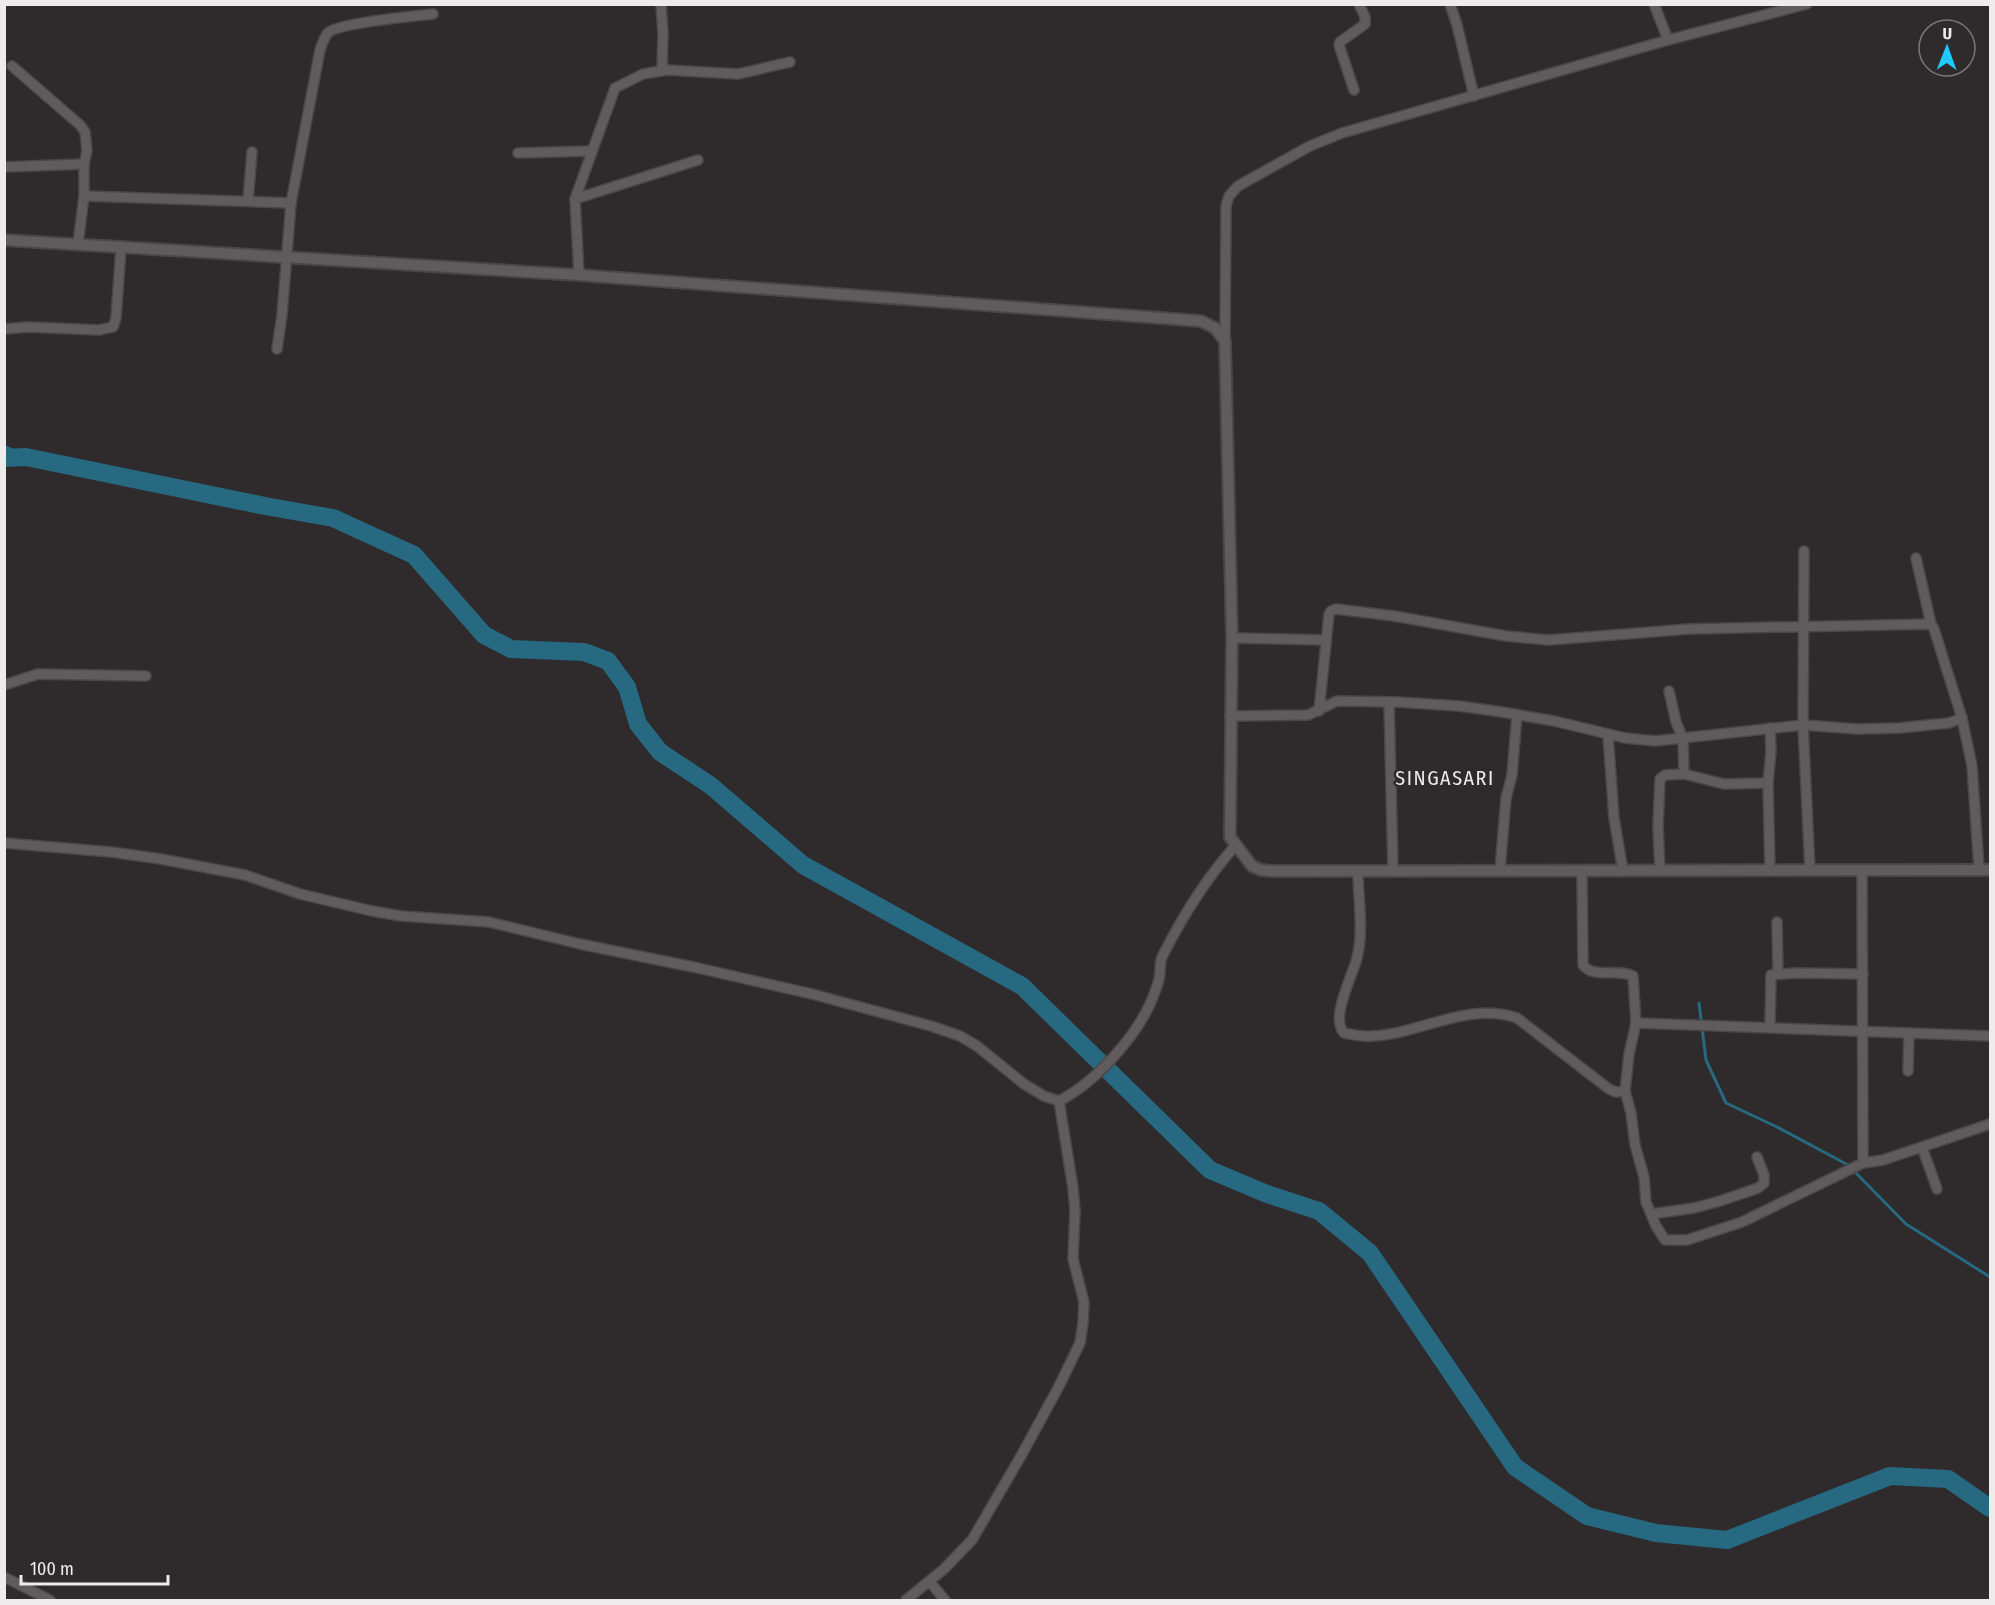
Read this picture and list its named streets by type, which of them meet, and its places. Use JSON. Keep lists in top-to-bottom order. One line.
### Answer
{"districts":["SINGASARI"],"scale_bar":"100 m","north":"top"}
